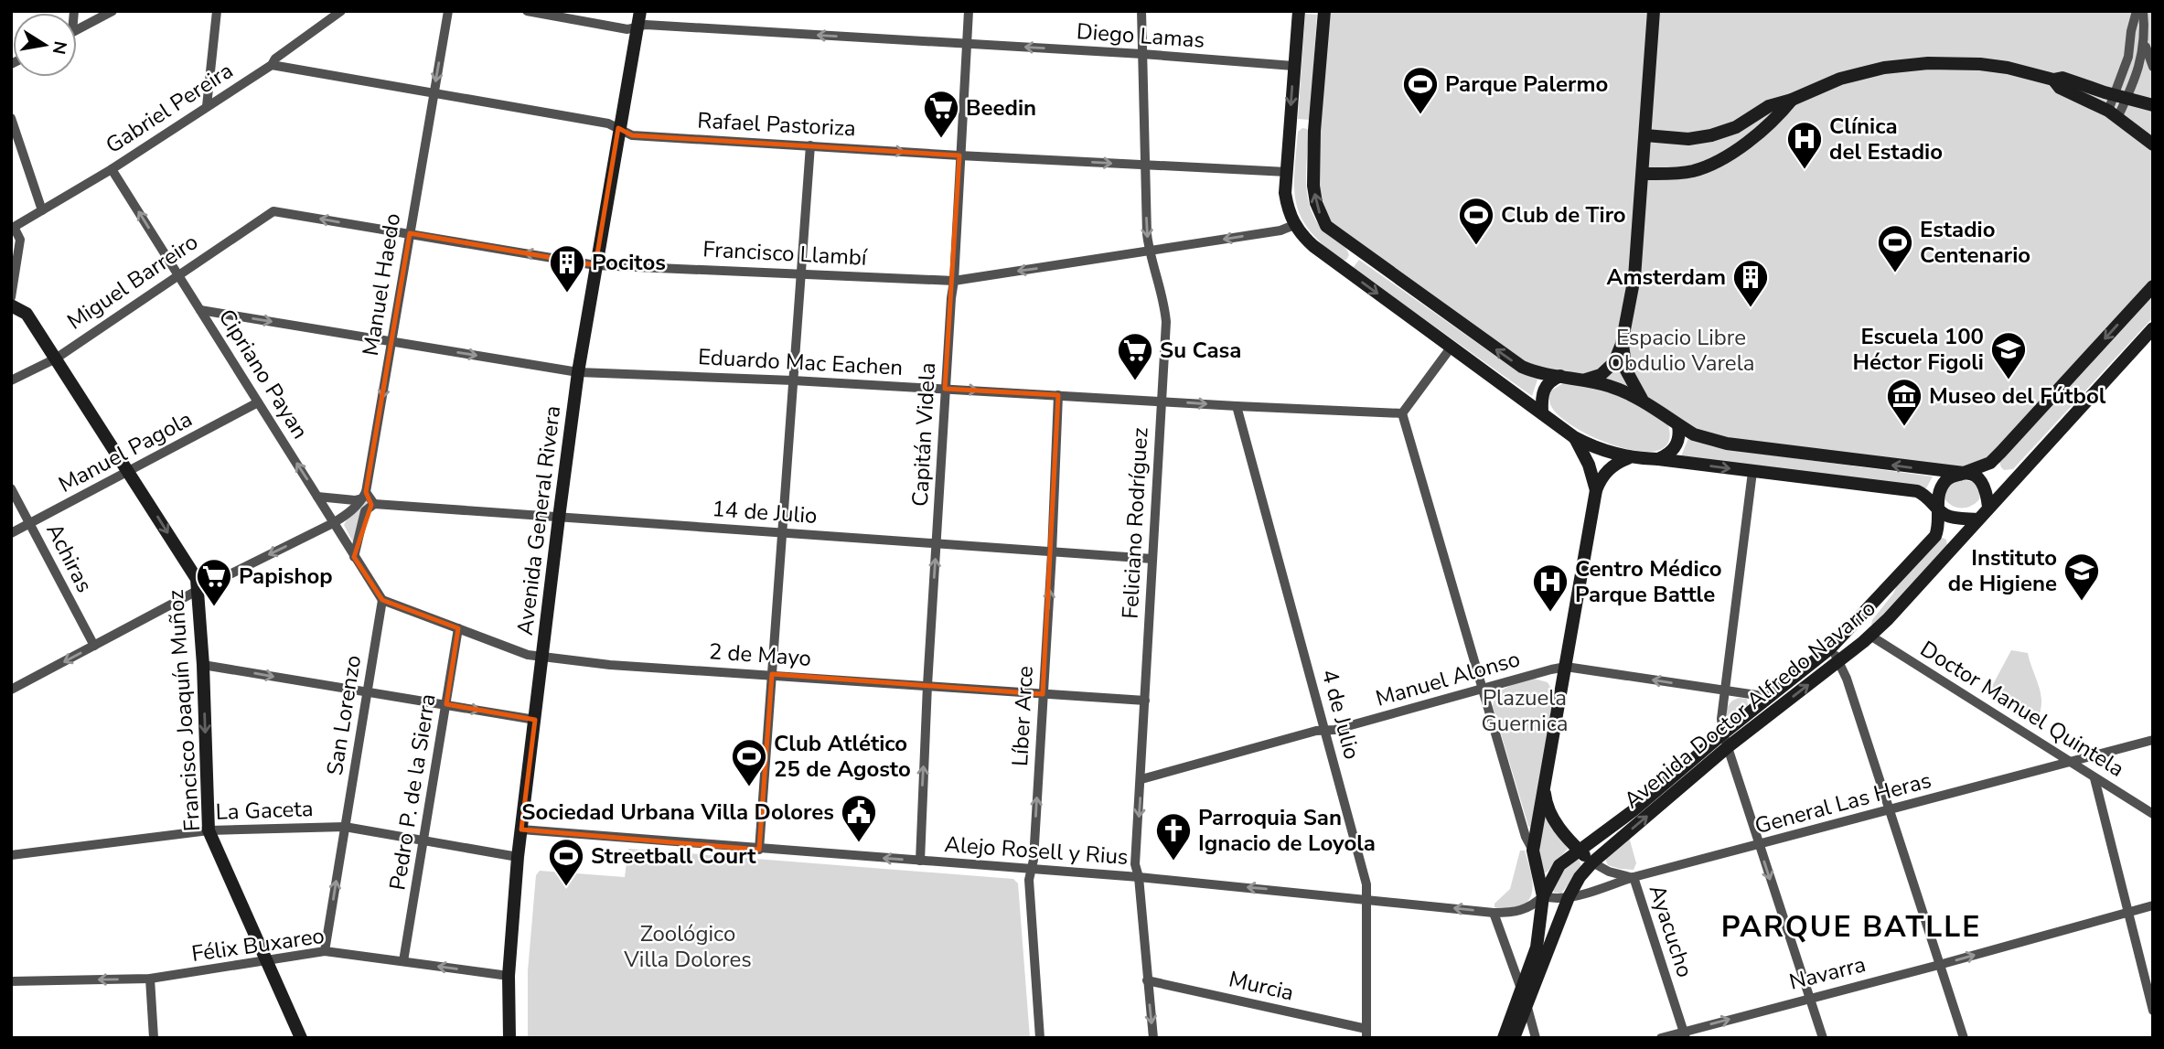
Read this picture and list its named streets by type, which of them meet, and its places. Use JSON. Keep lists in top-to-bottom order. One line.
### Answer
{"streets":{"street":["Diego Lamas","Gabriel Pereira","Rafael Pastoriza","Francisco Llambí","Miguel Barreiro","Manuel Haedo","Eduardo Mac Eachen","Cipriano Payan","Capitán Videla","Manuel Pagola","14 de Julio","Avenida General Rivera","Feliciano Rodríguez","Achiras","2 de Mayo","Manuel Alonso","Avenida Doctor Alfredo Navarro","Doctor Manuel Quintela","Francisco Joaquín Muñoz","4 de Julio","San Lorenzo","Líber Arce","Pedro P. de la Sierra","General Las Heras","La Gaceta","Alejo Rosell y Rius","Ayacucho","Félix Buxareo","Navarra","Murcia"]},"crossings":[["Diego Lamas","Capitán Videla"],["Diego Lamas","Avenida General Rivera"],["Diego Lamas","Feliciano Rodríguez"],["Gabriel Pereira","Rafael Pastoriza"],["Gabriel Pereira","Cipriano Payan"],["Rafael Pastoriza","Manuel Haedo"],["Rafael Pastoriza","Capitán Videla"],["Rafael Pastoriza","Avenida General Rivera"],["Rafael Pastoriza","Feliciano Rodríguez"],["Francisco Llambí","Miguel Barreiro"],["Francisco Llambí","Manuel Haedo"],["Francisco Llambí","Capitán Videla"],["Francisco Llambí","Avenida General Rivera"],["Francisco Llambí","Feliciano Rodríguez"],["Miguel Barreiro","Cipriano Payan"],["Miguel Barreiro","Francisco Joaquín Muñoz"],["Manuel Haedo","Eduardo Mac Eachen"],["Eduardo Mac Eachen","Cipriano Payan"],["Eduardo Mac Eachen","Capitán Videla"],["Eduardo Mac Eachen","Avenida General Rivera"],["Eduardo Mac Eachen","Feliciano Rodríguez"],["Eduardo Mac Eachen","4 de Julio"],["Eduardo Mac Eachen","Líber Arce"],["Cipriano Payan","Manuel Pagola"],["Cipriano Payan","2 de Mayo"],["Cipriano Payan","San Lorenzo"],["Capitán Videla","14 de Julio"],["Capitán Videla","2 de Mayo"],["Capitán Videla","Alejo Rosell y Rius"],["Manuel Pagola","Achiras"],["Manuel Pagola","Francisco Joaquín Muñoz"],["14 de Julio","Avenida General Rivera"],["14 de Julio","Feliciano Rodríguez"],["14 de Julio","Líber Arce"],["Avenida General Rivera","2 de Mayo"],["Avenida General Rivera","La Gaceta"],["Avenida General Rivera","Alejo Rosell y Rius"],["Avenida General Rivera","Félix Buxareo"],["Feliciano Rodríguez","2 de Mayo"],["Feliciano Rodríguez","Manuel Alonso"],["Feliciano Rodríguez","Alejo Rosell y Rius"],["Feliciano Rodríguez","Murcia"],["2 de Mayo","San Lorenzo"],["2 de Mayo","Líber Arce"],["2 de Mayo","Pedro P. de la Sierra"],["Manuel Alonso","Avenida Doctor Alfredo Navarro"],["Manuel Alonso","4 de Julio"],["Avenida Doctor Alfredo Navarro","Doctor Manuel Quintela"],["Avenida Doctor Alfredo Navarro","General Las Heras"],["Avenida Doctor Alfredo Navarro","Alejo Rosell y Rius"],["Avenida Doctor Alfredo Navarro","Ayacucho"],["Doctor Manuel Quintela","General Las Heras"],["Francisco Joaquín Muñoz","La Gaceta"],["Francisco Joaquín Muñoz","Félix Buxareo"],["4 de Julio","Alejo Rosell y Rius"],["4 de Julio","Murcia"],["San Lorenzo","La Gaceta"],["San Lorenzo","Félix Buxareo"],["Líber Arce","Alejo Rosell y Rius"],["Pedro P. de la Sierra","La Gaceta"],["Pedro P. de la Sierra","Félix Buxareo"],["General Las Heras","Alejo Rosell y Rius"],["General Las Heras","Ayacucho"],["Ayacucho","Navarra"]],"one_way":["Diego Lamas","Francisco Llambí","Manuel Haedo","Eduardo Mac Eachen","Cipriano Payan","Capitán Videla","Francisco Joaquín Muñoz","San Lorenzo","Líber Arce","Alejo Rosell y Rius","Félix Buxareo","Navarra"],"districts":["PARQUE BATLLE"],"parks":["Espacio Libre Obdulio Varela","Plazuela Guernica","Zoológico Villa Dolores"],"places":{"sports":["Parque Palermo","Club de Tiro","Estadio Centenario","Club Atlético 25 de Agosto","Streetball Court"],"supermarket":["Beedin","Su Casa","Papishop"],"hospital":["Clínica del Estadio","Centro Médico Parque Battle"],"building":["Pocitos","Amsterdam"],"school or university":["Escuela 100 Héctor Figoli","Instituto de Higiene"],"museum":["Museo del Fútbol"],"public building":["Sociedad Urbana Villa Dolores"],"church":["Parroquia San Ignacio de Loyola"]},"north":"right"}
